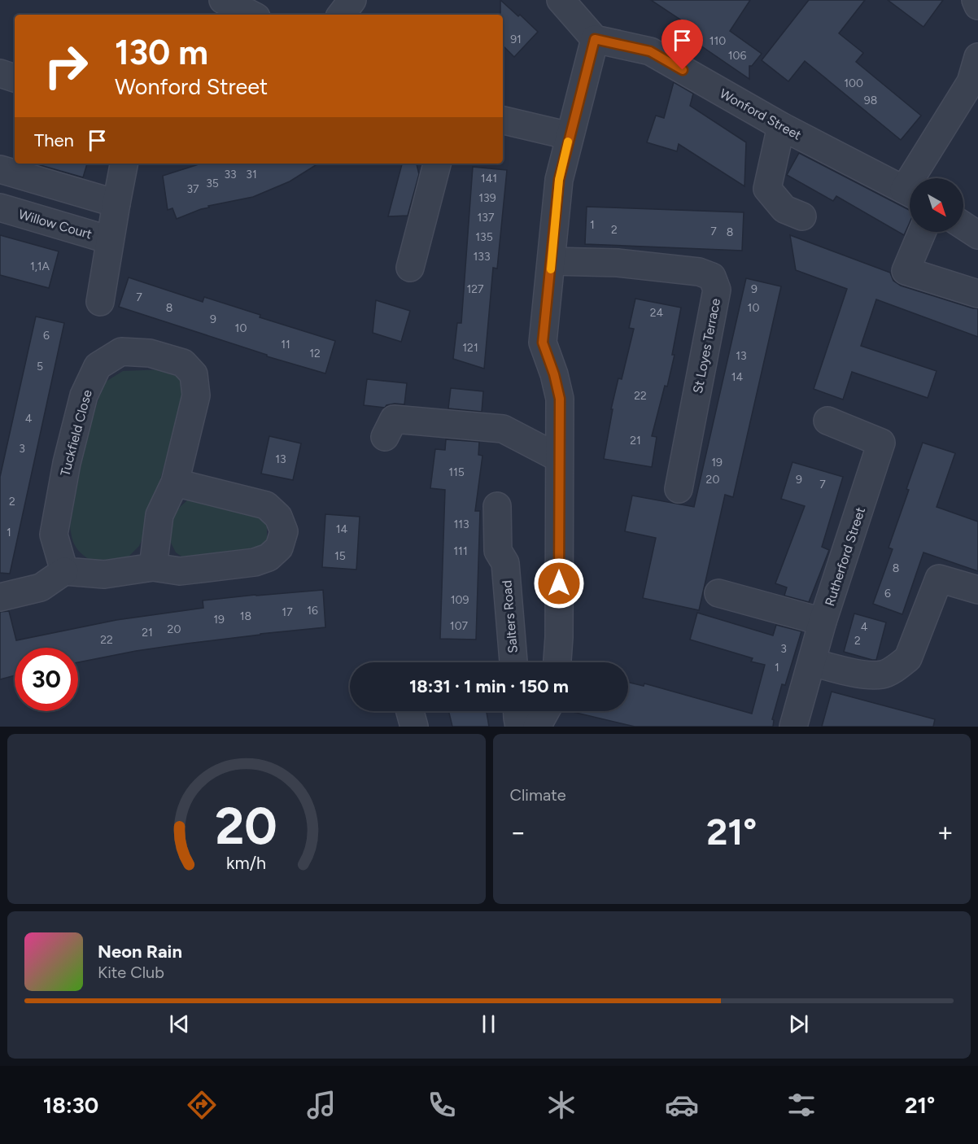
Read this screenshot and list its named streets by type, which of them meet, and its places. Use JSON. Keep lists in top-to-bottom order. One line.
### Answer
{"streets":{"street":["Wonford Street","Willow Court","St Loyes Terrace","Tuckfield Close","Rutherford Street","Salters Road"]},"house_numbers":["91","110","106","100","98","33","31","141","35","37","139","137","1","2","7","8","135","133","1,1A","127","9","7","8","10","24","9","10","6","11","121","12","13","5","14","22","4","21","3","13","19","115","20","9","7","2","113","14","1","111","15","8","6","109","16","17","18","19","107","4","20","21","22","2","3","1"],"north":"bottom right","page":{"turn":["130 m","Wonford Street"],"then":"Then","limit":"30","trip":"18:31 · 1 min · 150 m","tile":"Climate","heat":["−","21°","+"],"song":["Neon Rain","Kite Club"],"tabs":["18:30","21°"],"gauge":["20","km/h"]}}
